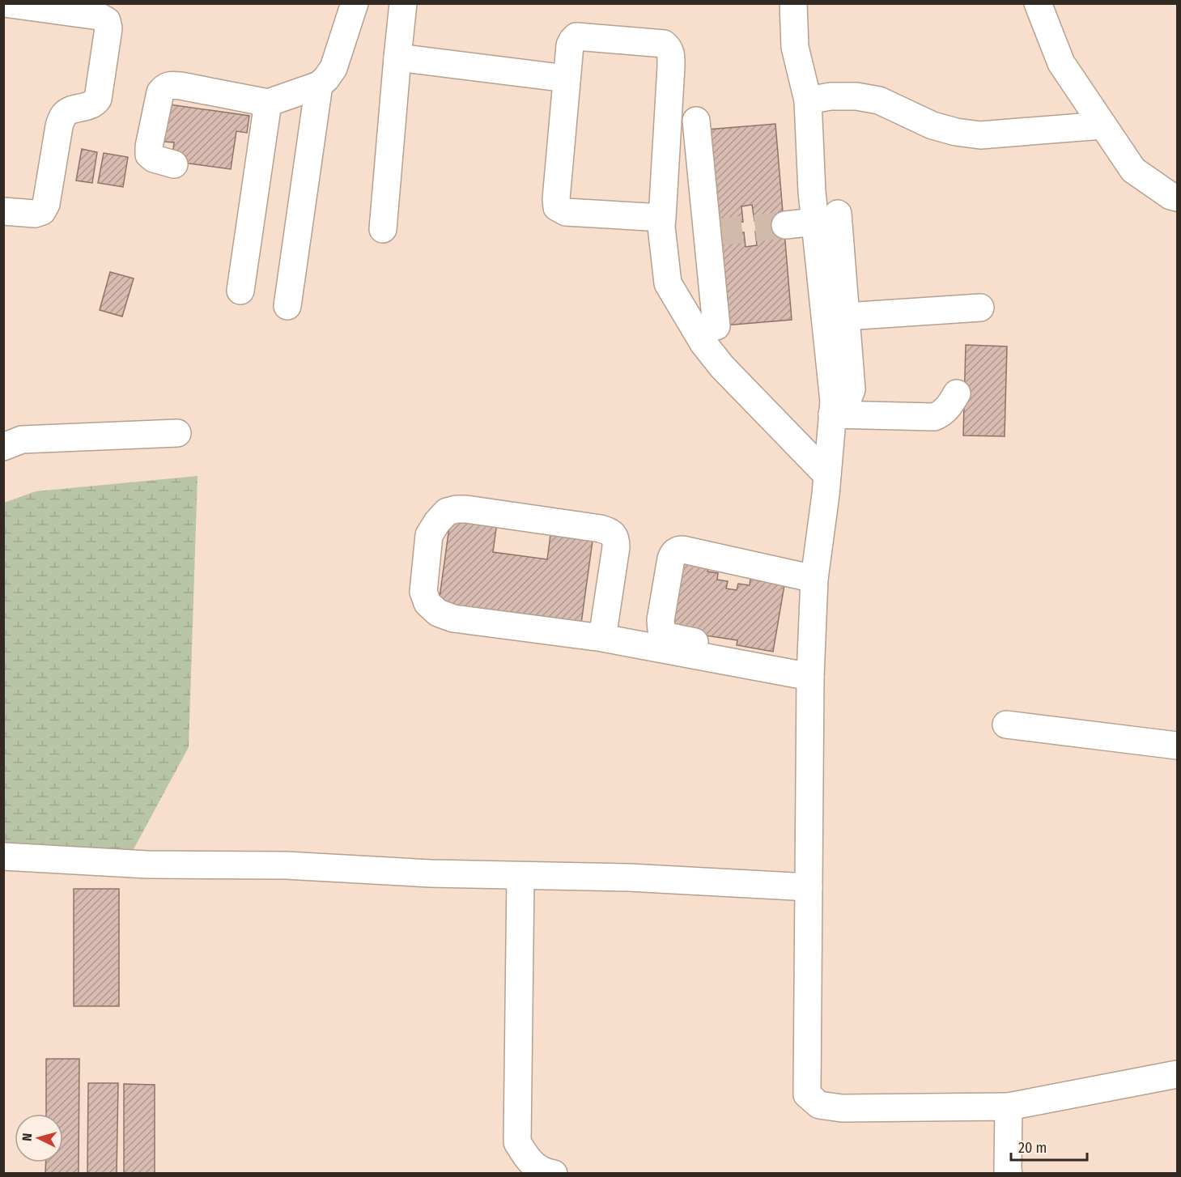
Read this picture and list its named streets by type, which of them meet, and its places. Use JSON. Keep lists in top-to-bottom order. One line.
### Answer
{"scale_bar":"20 m","north":"left"}
